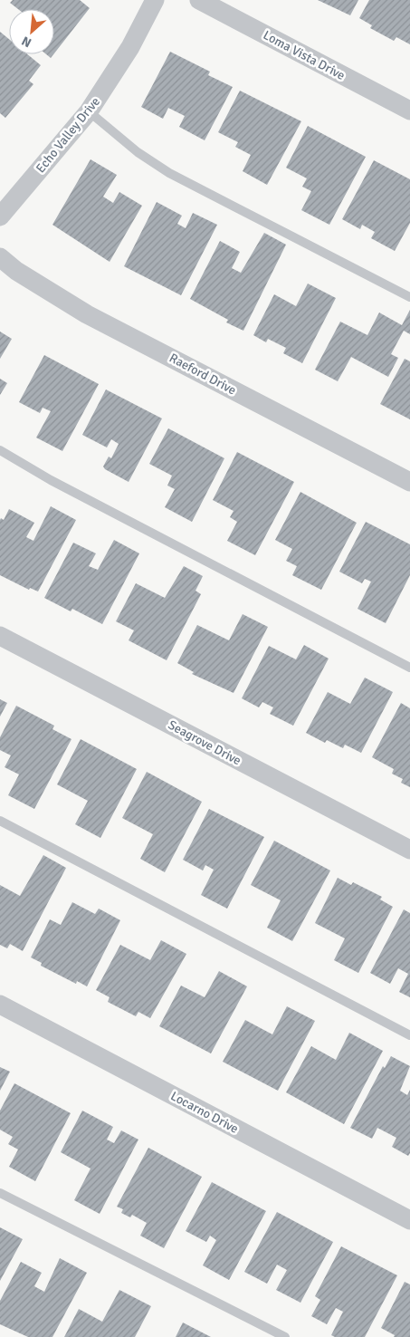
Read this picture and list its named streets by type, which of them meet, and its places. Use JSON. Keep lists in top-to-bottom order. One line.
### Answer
{"streets":{"street":["Loma Vista Drive","Echo Valley Drive","Raeford Drive","Seagrove Drive","Locarno Drive"]},"north":"bottom left"}
